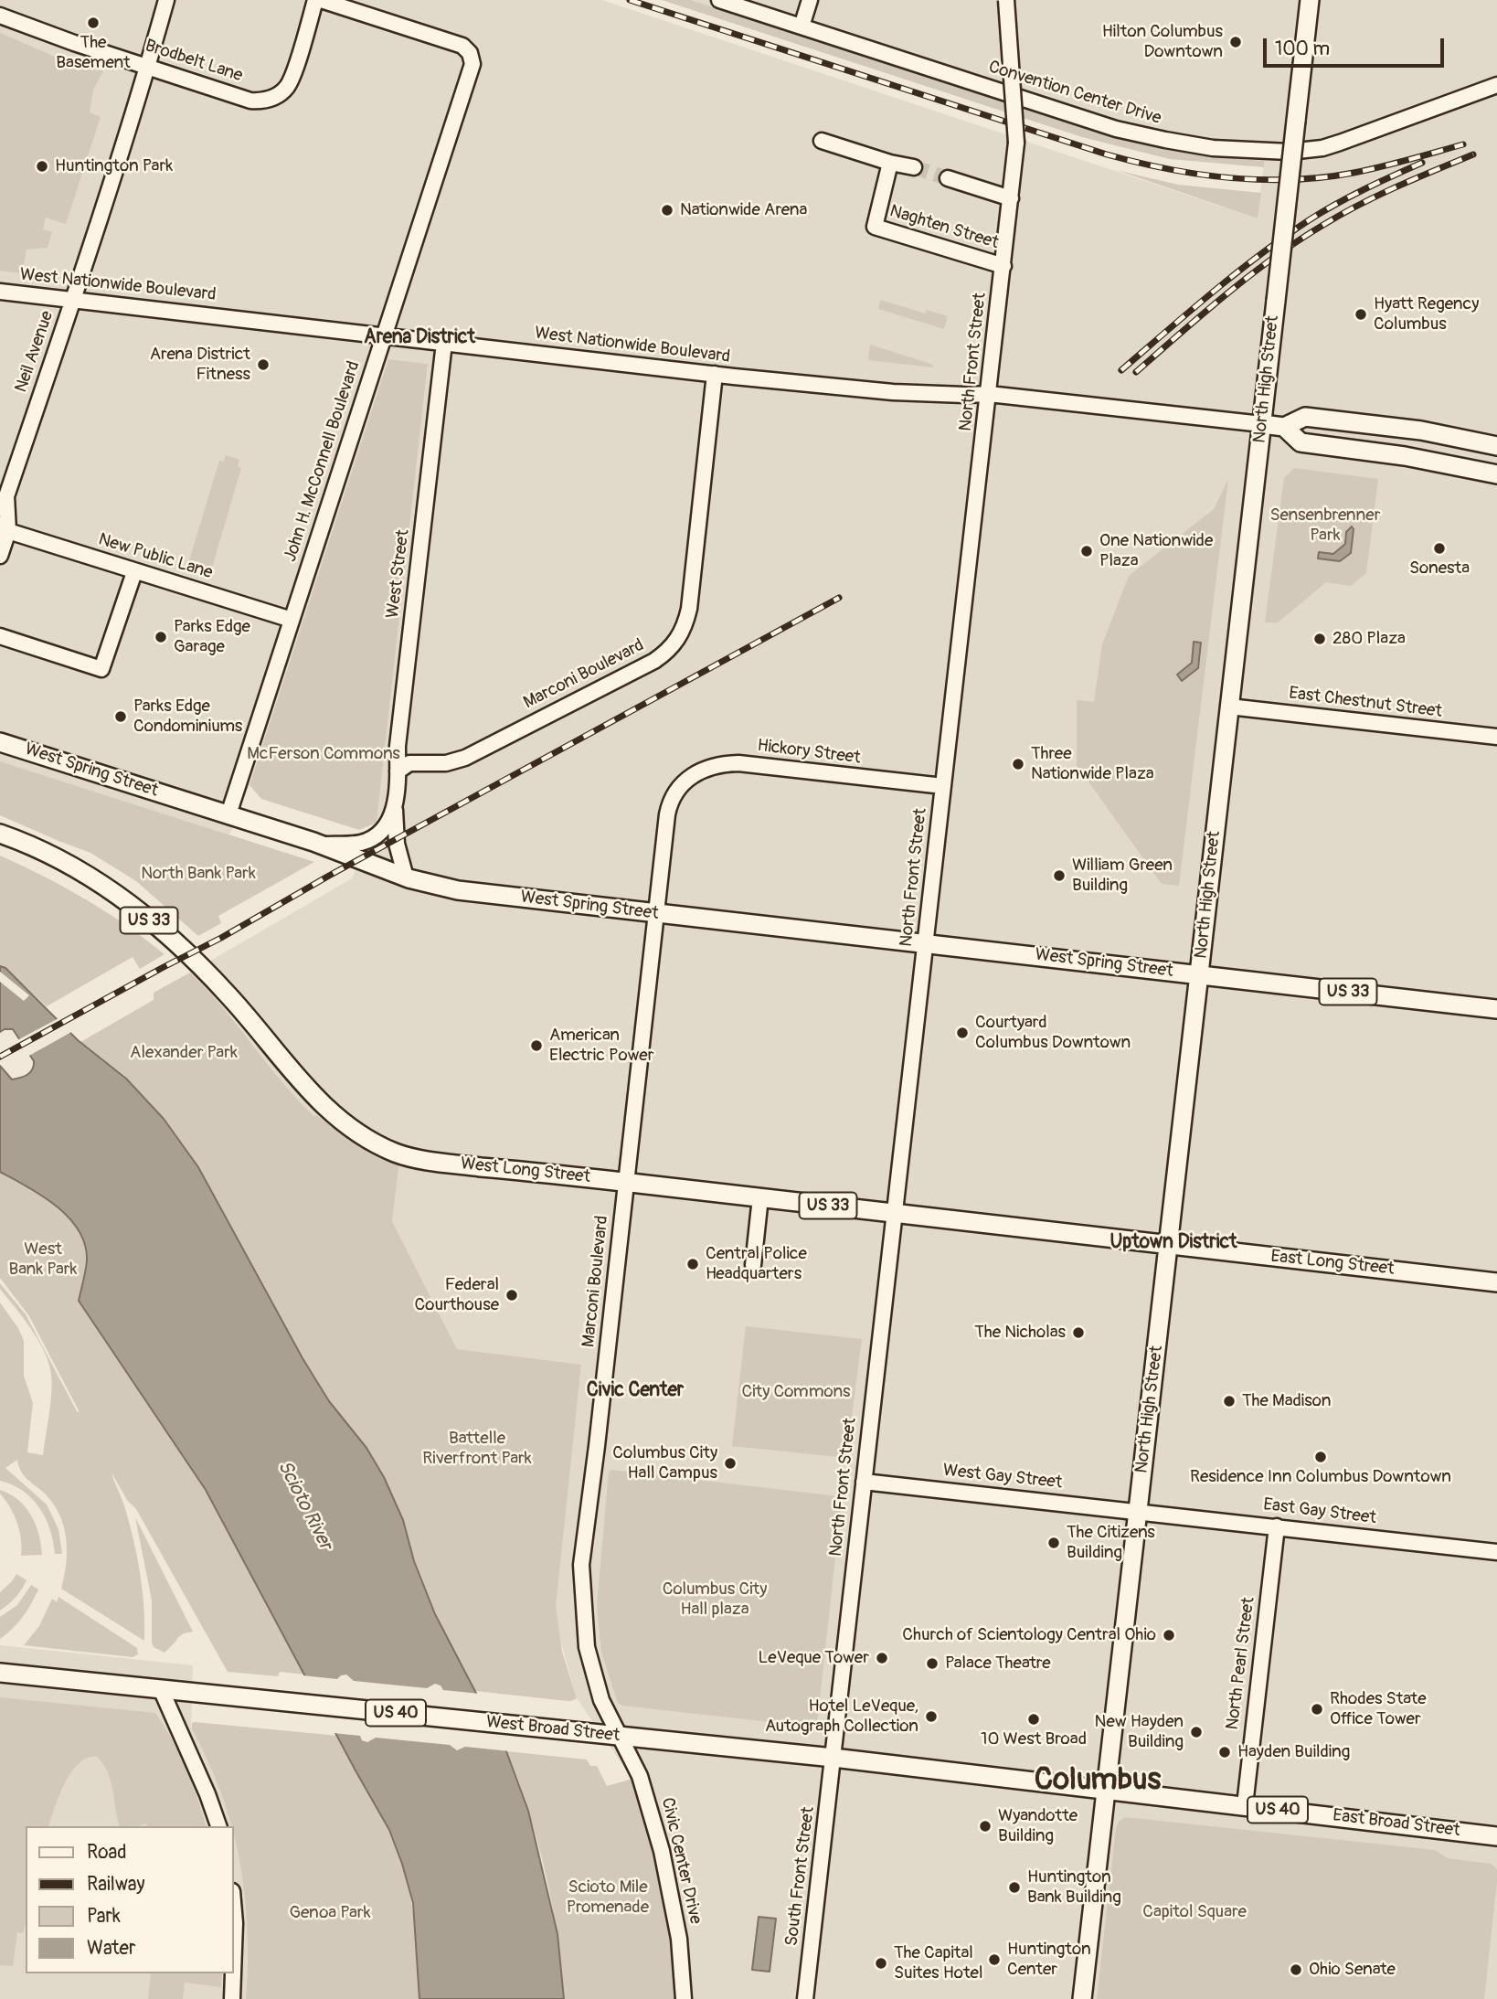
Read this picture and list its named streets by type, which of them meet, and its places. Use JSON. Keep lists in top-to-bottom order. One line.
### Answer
{"streets":{"main road":["North High Street","West Spring Street","US 33","West Long Street","East Long Street","US 40","West Broad Street","East Broad Street"],"street":["Brodbelt Lane","Convention Center Drive","Naghten Street","West Nationwide Boulevard","Neil Avenue","North Front Street","John H. McConnell Boulevard","New Public Lane","West Street","Marconi Boulevard","East Chestnut Street","Hickory Street","West Gay Street","East Gay Street","North Pearl Street","Civic Center Drive","South Front Street"]},"crossings":[["Brodbelt Lane","Neil Avenue"],["Naghten Street","North Front Street"],["West Nationwide Boulevard","Neil Avenue"],["West Nationwide Boulevard","North Front Street"],["West Nationwide Boulevard","North High Street"],["West Nationwide Boulevard","John H. McConnell Boulevard"],["West Nationwide Boulevard","West Street"],["West Nationwide Boulevard","Marconi Boulevard"],["Neil Avenue","New Public Lane"],["North Front Street","Hickory Street"],["North Front Street","West Spring Street"],["North Front Street","West Long Street"],["North Front Street","West Gay Street"],["North Front Street","West Broad Street"],["North Front Street","South Front Street"],["North High Street","East Chestnut Street"],["North High Street","West Spring Street"],["North High Street","US 33"],["North High Street","West Long Street"],["North High Street","East Long Street"],["North High Street","West Gay Street"],["North High Street","East Gay Street"],["North High Street","West Broad Street"],["North High Street","East Broad Street"],["John H. McConnell Boulevard","New Public Lane"],["John H. McConnell Boulevard","West Spring Street"],["West Street","Marconi Boulevard"],["West Street","West Spring Street"],["Marconi Boulevard","Hickory Street"],["Marconi Boulevard","West Spring Street"],["Marconi Boulevard","West Long Street"],["Marconi Boulevard","West Broad Street"],["Marconi Boulevard","Civic Center Drive"],["West Spring Street","US 33"],["West Long Street","East Long Street"],["West Gay Street","East Gay Street"],["East Gay Street","North Pearl Street"],["North Pearl Street","East Broad Street"],["West Broad Street","East Broad Street"],["West Broad Street","Civic Center Drive"],["West Broad Street","South Front Street"]],"districts":["Arena District","Uptown District","Civic Center","Columbus"],"water":["Scioto River"],"parks":["Sensenbrenner Park","McFerson Commons","North Bank Park","Alexander Park","West Bank Park","City Commons","Battelle Riverfront Park","Columbus City Hall plaza","Scioto Mile Promenade","Capitol Square","Genoa Park"],"places":["The Basement","Hilton Columbus Downtown","Huntington Park","Nationwide Arena","Hyatt Regency Columbus","Arena District Fitness","Sonesta","One Nationwide Plaza","Parks Edge Garage","280 Plaza","Parks Edge Condominiums","Three Nationwide Plaza","William Green Building","Courtyard Columbus Downtown","American Electric Power","Central Police Headquarters","Federal Courthouse","The Nicholas","The Madison","Residence Inn Columbus Downtown","Columbus City Hall Campus","The Citizens Building","Church of Scientology Central Ohio","LeVeque Tower","Palace Theatre","Rhodes State Office Tower","Hotel LeVeque, Autograph Collection","10 West Broad","New Hayden Building","Hayden Building","Wyandotte Building","Huntington Bank Building","Huntington Center","The Capital Suites Hotel","Ohio Senate"],"legend":["Road","Railway","Park","Water"],"scale_bar":"100 m"}
